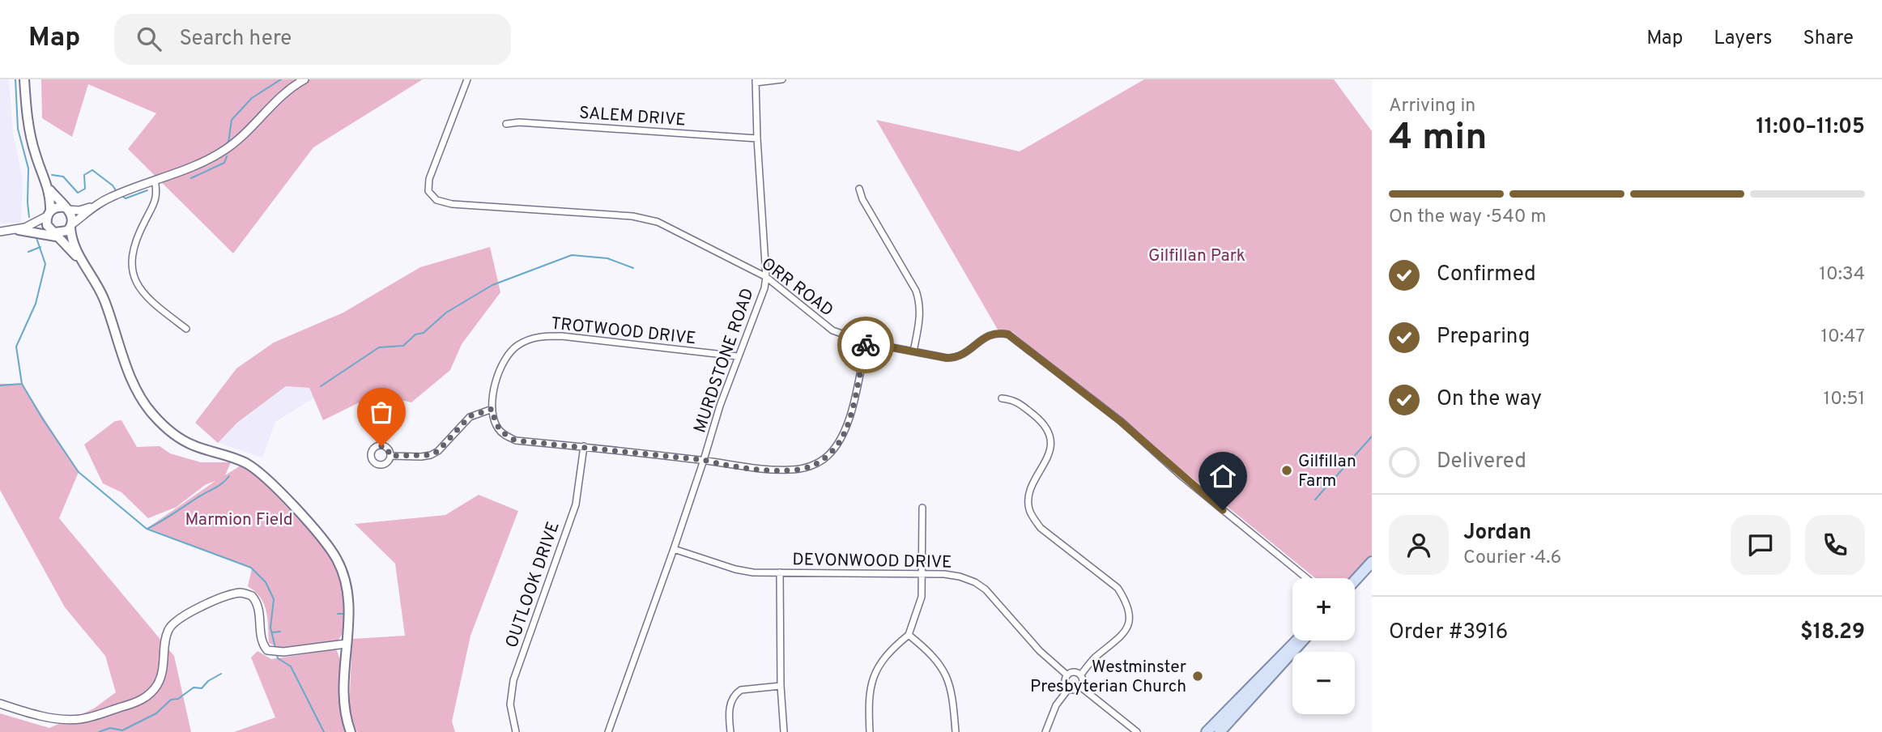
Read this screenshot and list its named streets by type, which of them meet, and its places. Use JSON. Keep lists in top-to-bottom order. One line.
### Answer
{"streets":{"street":["SALEM DRIVE","ORR ROAD","TROTWOOD DRIVE","MURDSTONE ROAD","DEVONWOOD DRIVE","OUTLOOK DRIVE"]},"crossings":[["SALEM DRIVE","MURDSTONE ROAD"],["ORR ROAD","MURDSTONE ROAD"],["TROTWOOD DRIVE","MURDSTONE ROAD"],["MURDSTONE ROAD","DEVONWOOD DRIVE"]],"parks":["Gilfillan Park","Marmion Field"],"places":["Gilfillan Farm","Westminster Presbyterian Church"],"page":{"header":"Map","search":"Search here","nav":["Map","Layers","Share"],"heading":["4 min","Arriving in","11:00–11:05"],"panel":["Jordan","Courier · 4.6","Order #3916","$18.29"],"bar":"On the way · 540 m","list":[["Confirmed","10:34"],["Preparing","10:47"],["On the way","10:51"],"Delivered"],"map_buttons":["+","−"]}}
